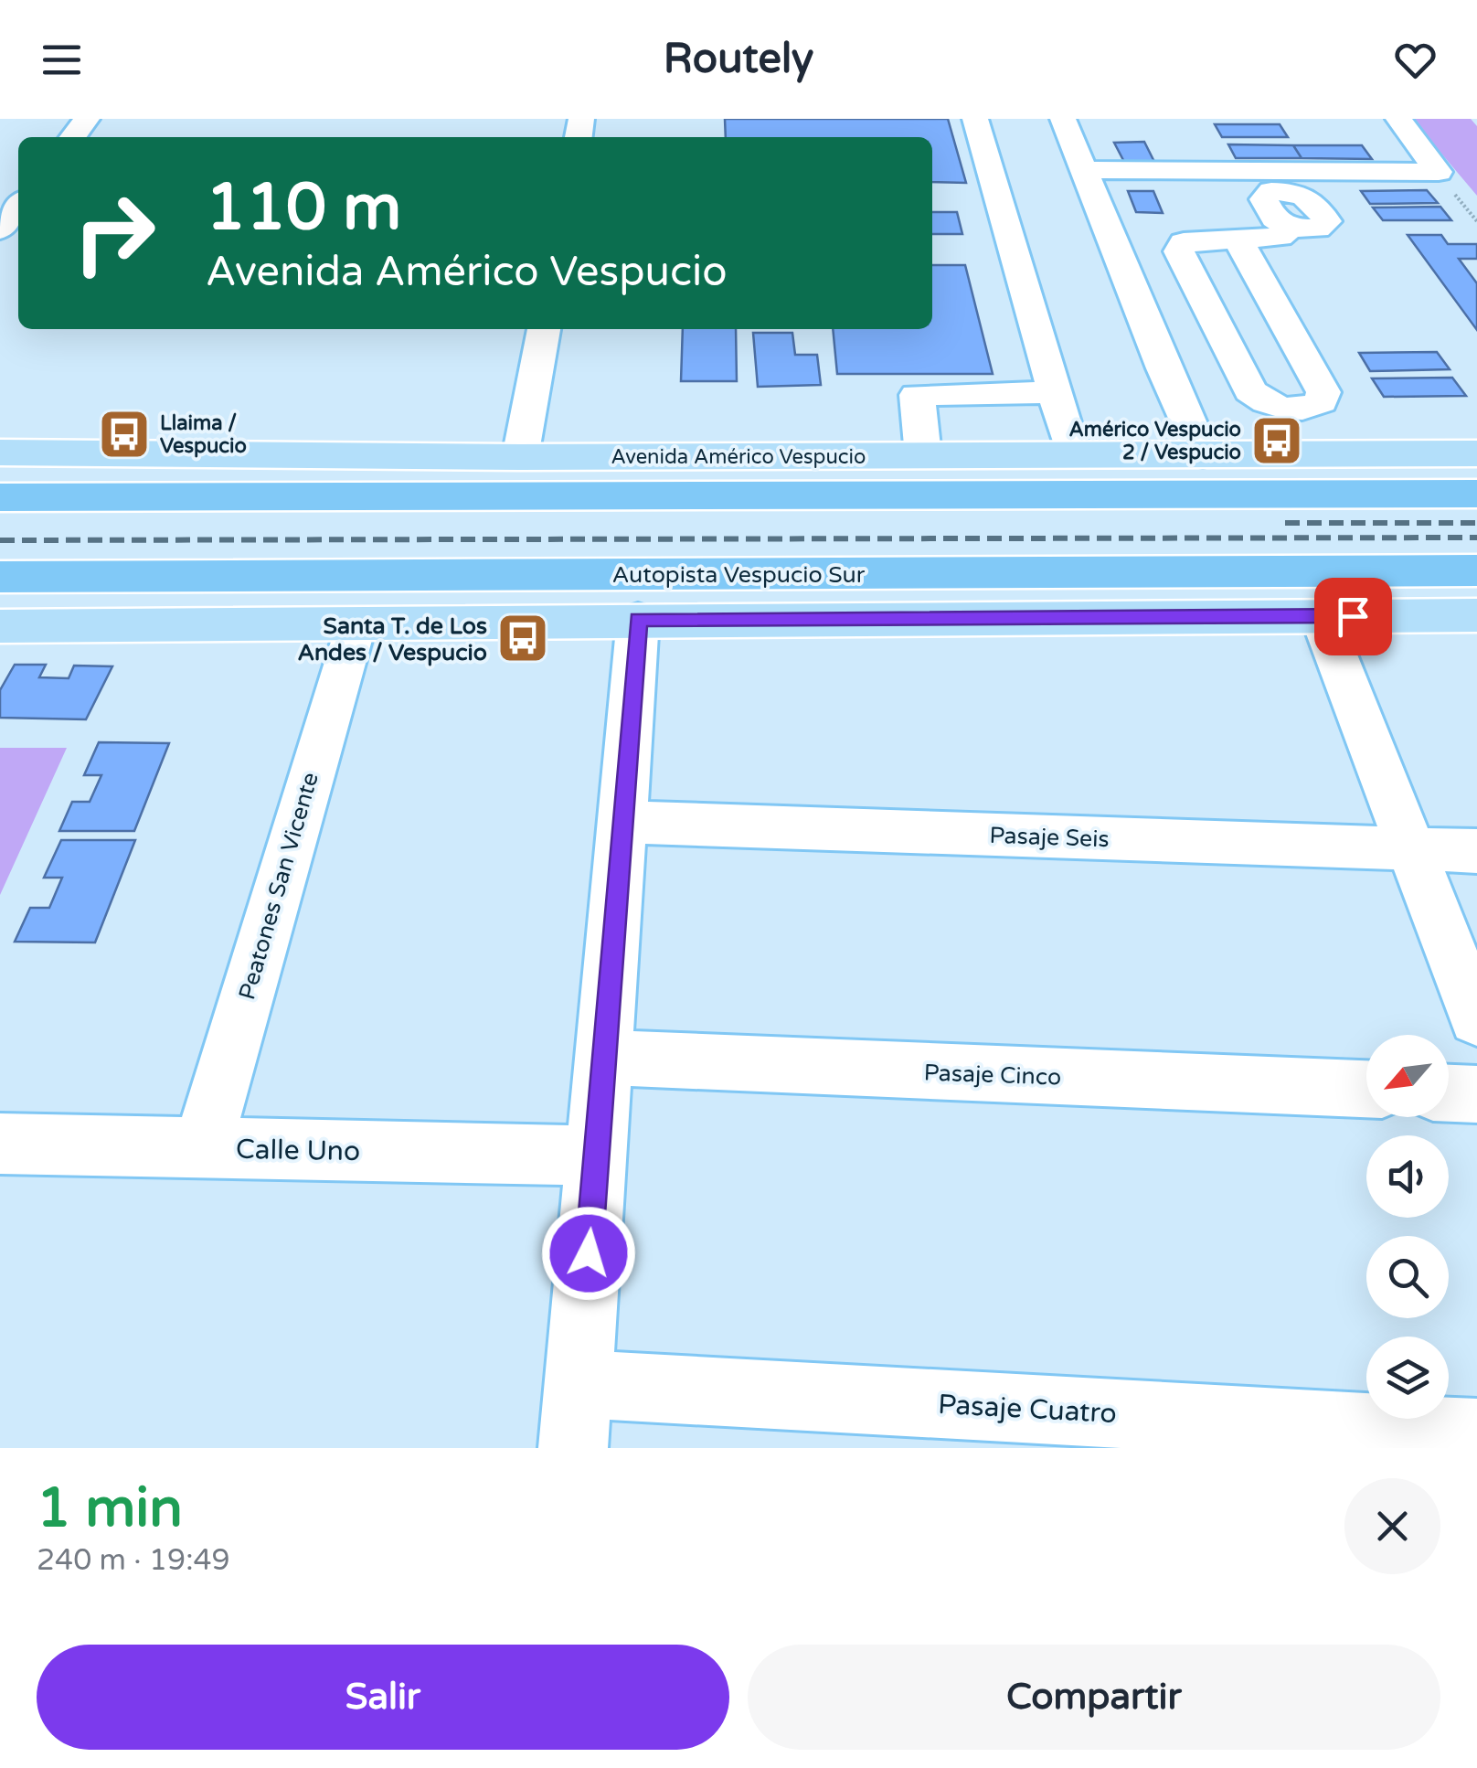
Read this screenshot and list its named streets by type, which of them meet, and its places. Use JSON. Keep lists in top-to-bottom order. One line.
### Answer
{"streets":{"highway":["Autopista Vespucio Sur"],"main road":["Avenida Américo Vespucio"],"street":["Pasaje Seis","Peatones San Vicente","Pasaje Cinco","Calle Uno","Pasaje Cuatro"]},"crossings":[["Peatones San Vicente","Calle Uno"]],"places":{"bus stop":["Llaima / Vespucio","Américo Vespucio 2 / Vespucio","Santa T. de Los Andes / Vespucio"]},"north":"bottom left","page":{"header":"Routely","turn":["110 m","Avenida Américo Vespucio"],"heading":["1 min","240 m · 19:49"],"buttons":["Salir","Compartir"]}}
